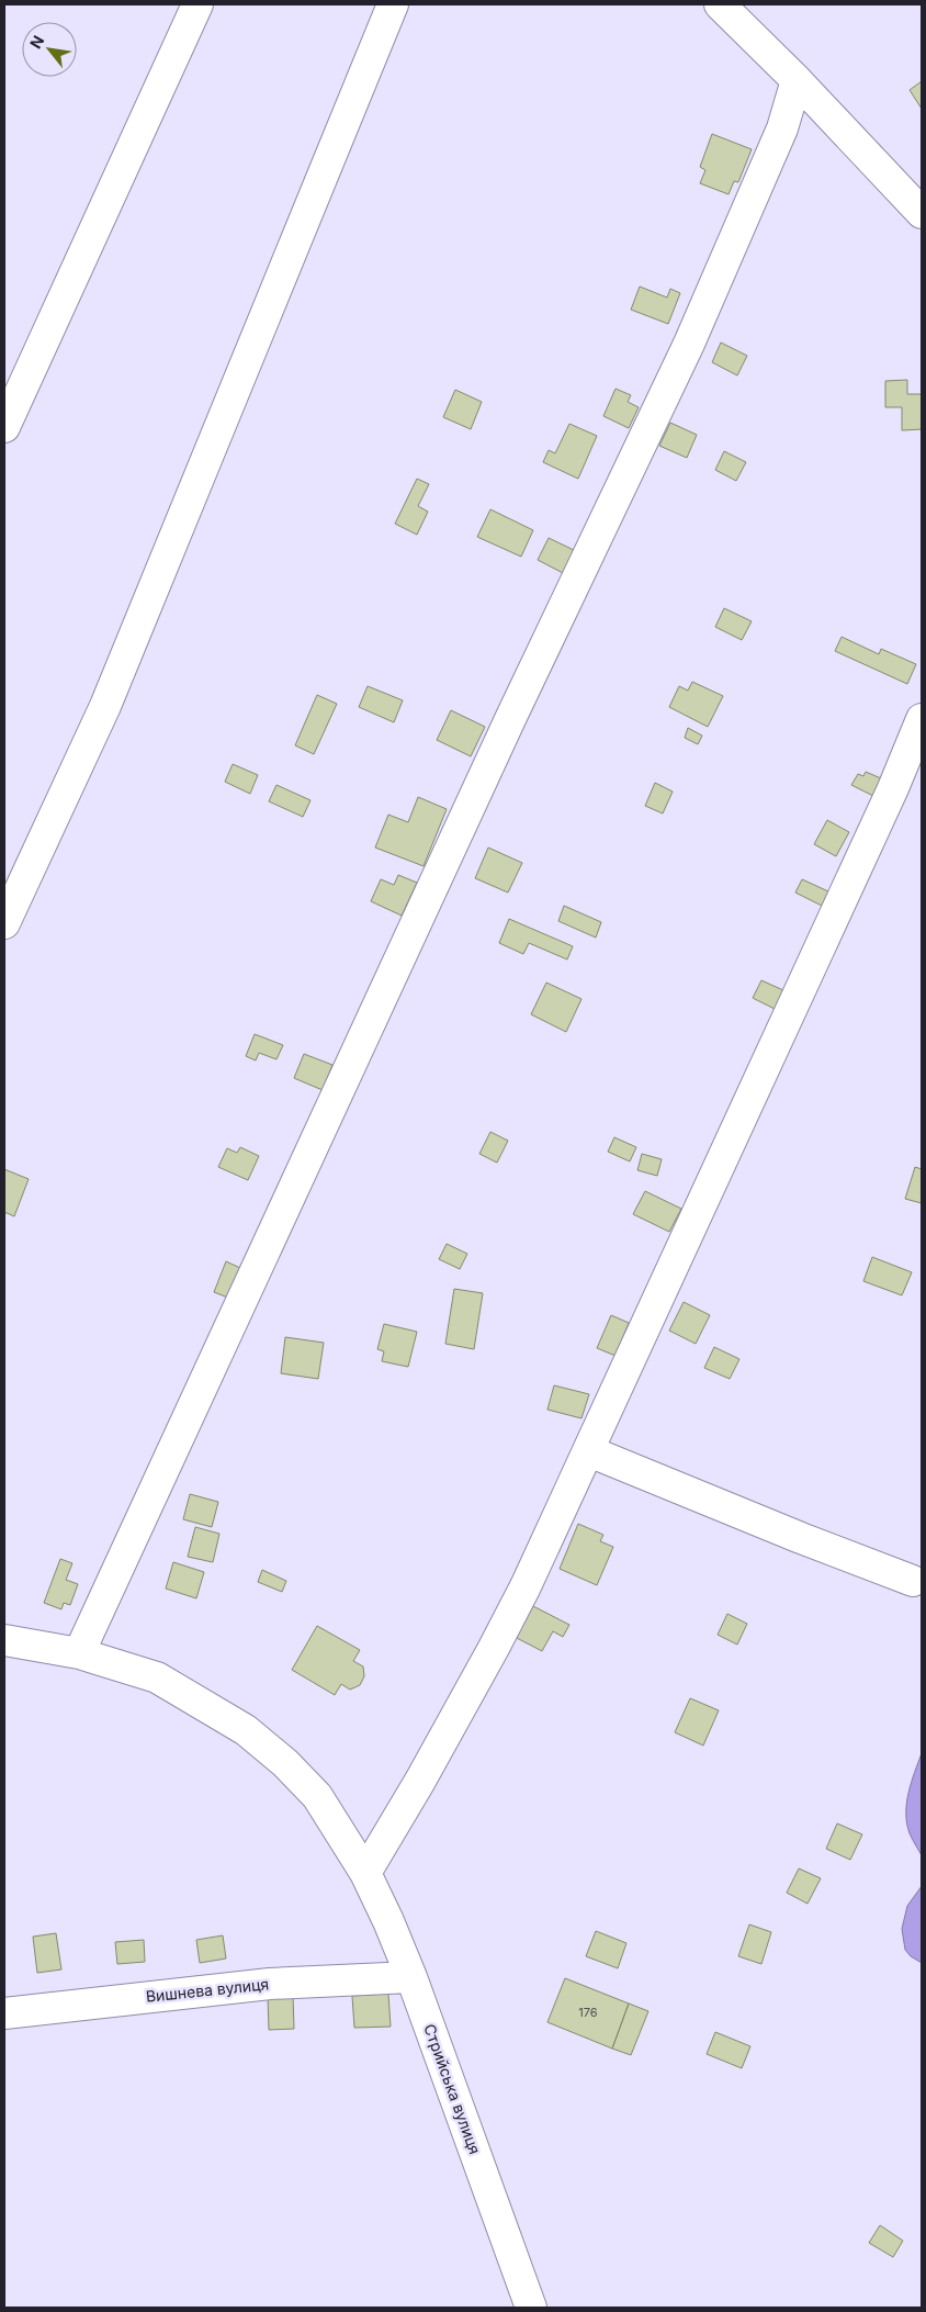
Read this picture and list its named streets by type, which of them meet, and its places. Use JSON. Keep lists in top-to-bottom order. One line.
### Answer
{"streets":{"street":["Вишнева вулиця","Стрийська вулиця"]},"crossings":[["Вишнева вулиця","Стрийська вулиця"]],"house_numbers":["176"],"north":"top left"}
